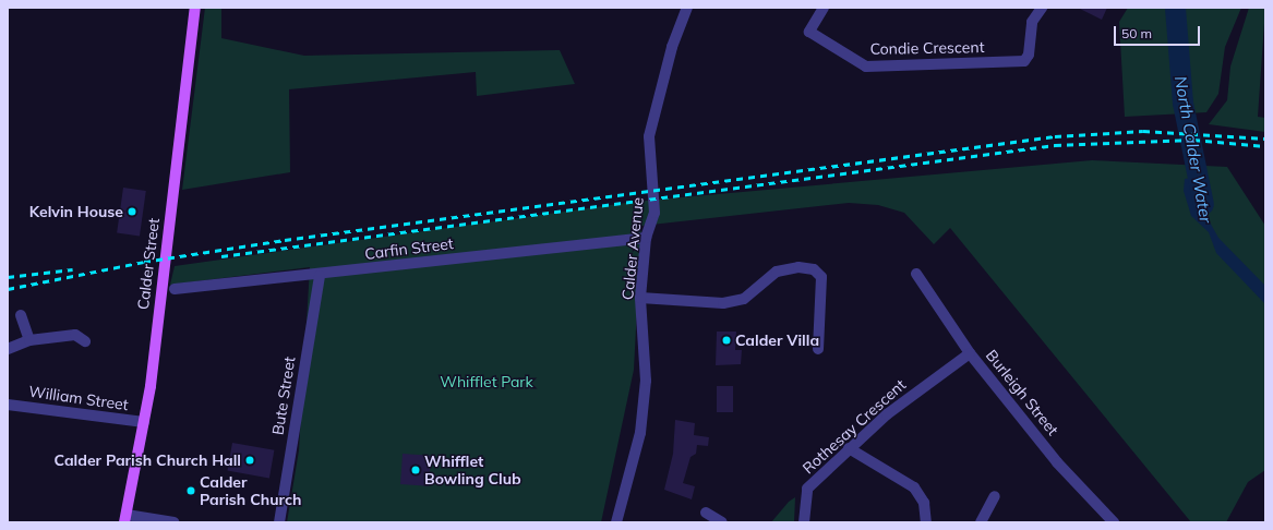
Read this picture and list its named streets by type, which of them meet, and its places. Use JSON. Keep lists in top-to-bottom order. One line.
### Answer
{"streets":{"main road":["Calder Street"],"street":["Condie Crescent","Carfin Street","Calder Avenue","Burleigh Street","Bute Street","William Street","Rothesay Crescent"]},"crossings":[["Carfin Street","Calder Avenue"],["Carfin Street","Bute Street"],["Calder Street","William Street"],["Burleigh Street","Rothesay Crescent"]],"water":["North Calder Water"],"parks":["Whifflet Park"],"places":["Kelvin House","Calder Villa","Calder Parish Church Hall","Whifflet Bowling Club","Calder Parish Church"],"scale_bar":"50 m"}
